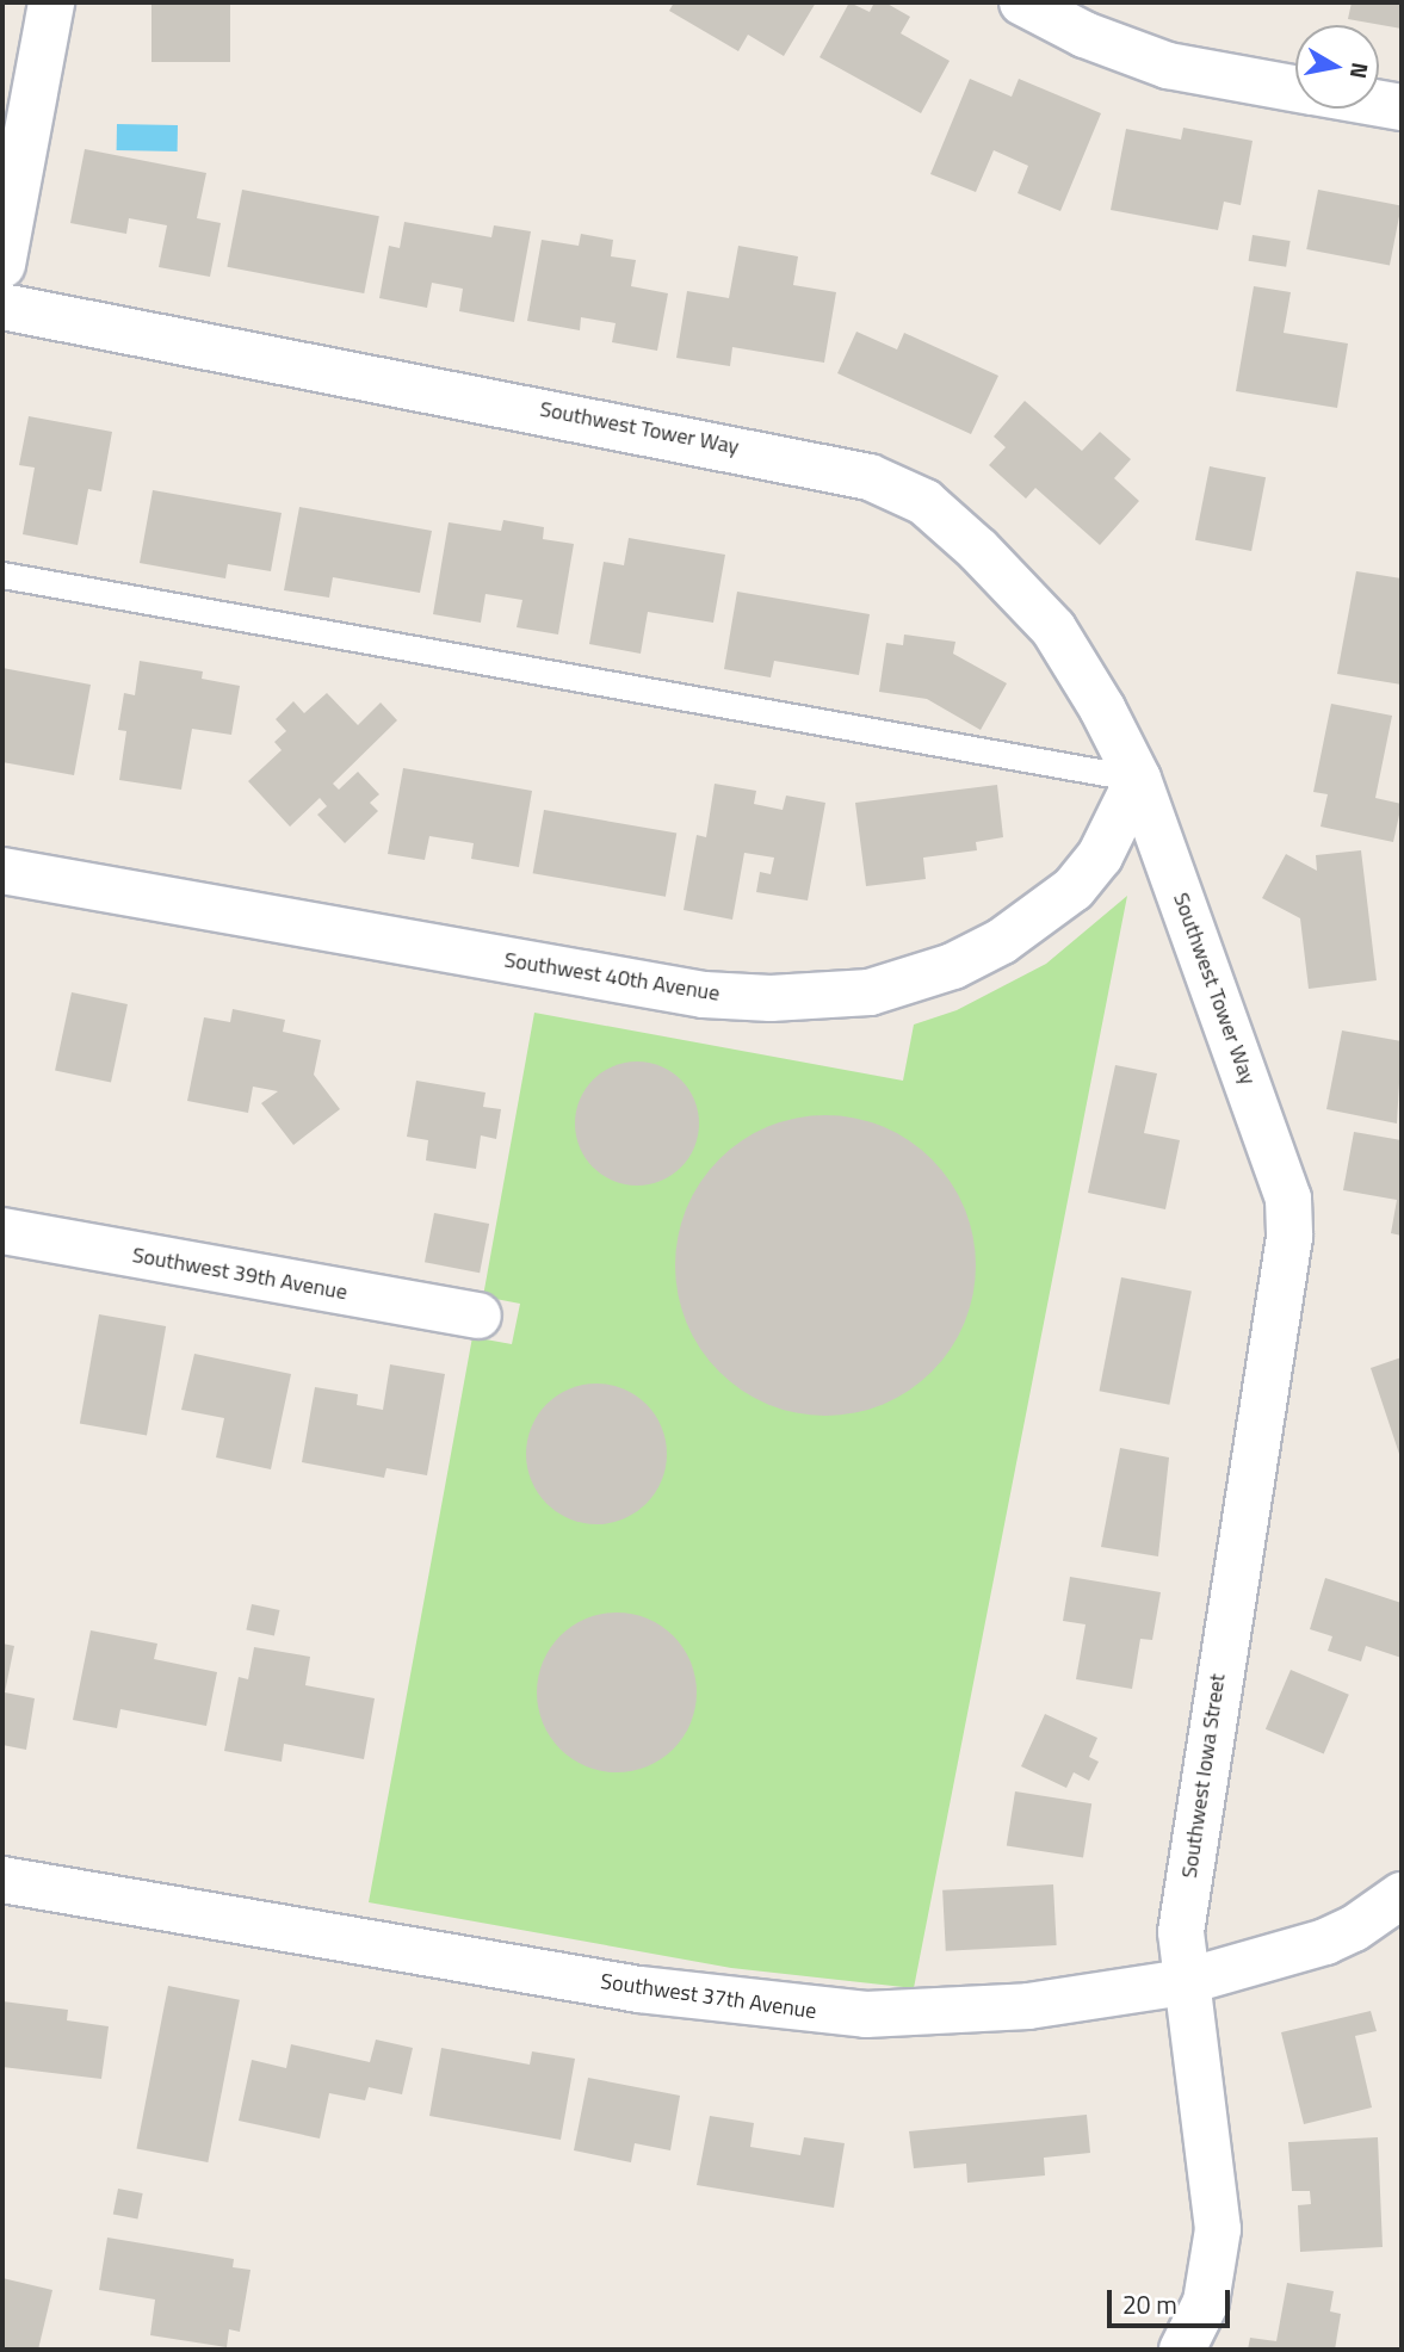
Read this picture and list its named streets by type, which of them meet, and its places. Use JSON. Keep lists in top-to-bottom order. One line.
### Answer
{"streets":{"street":["Southwest Tower Way","Southwest 40th Avenue","Southwest 39th Avenue","Southwest Iowa Street","Southwest 37th Avenue"]},"crossings":[["Southwest Tower Way","Southwest 40th Avenue"],["Southwest Tower Way","Southwest Iowa Street"],["Southwest Iowa Street","Southwest 37th Avenue"]],"scale_bar":"20 m","north":"right"}
